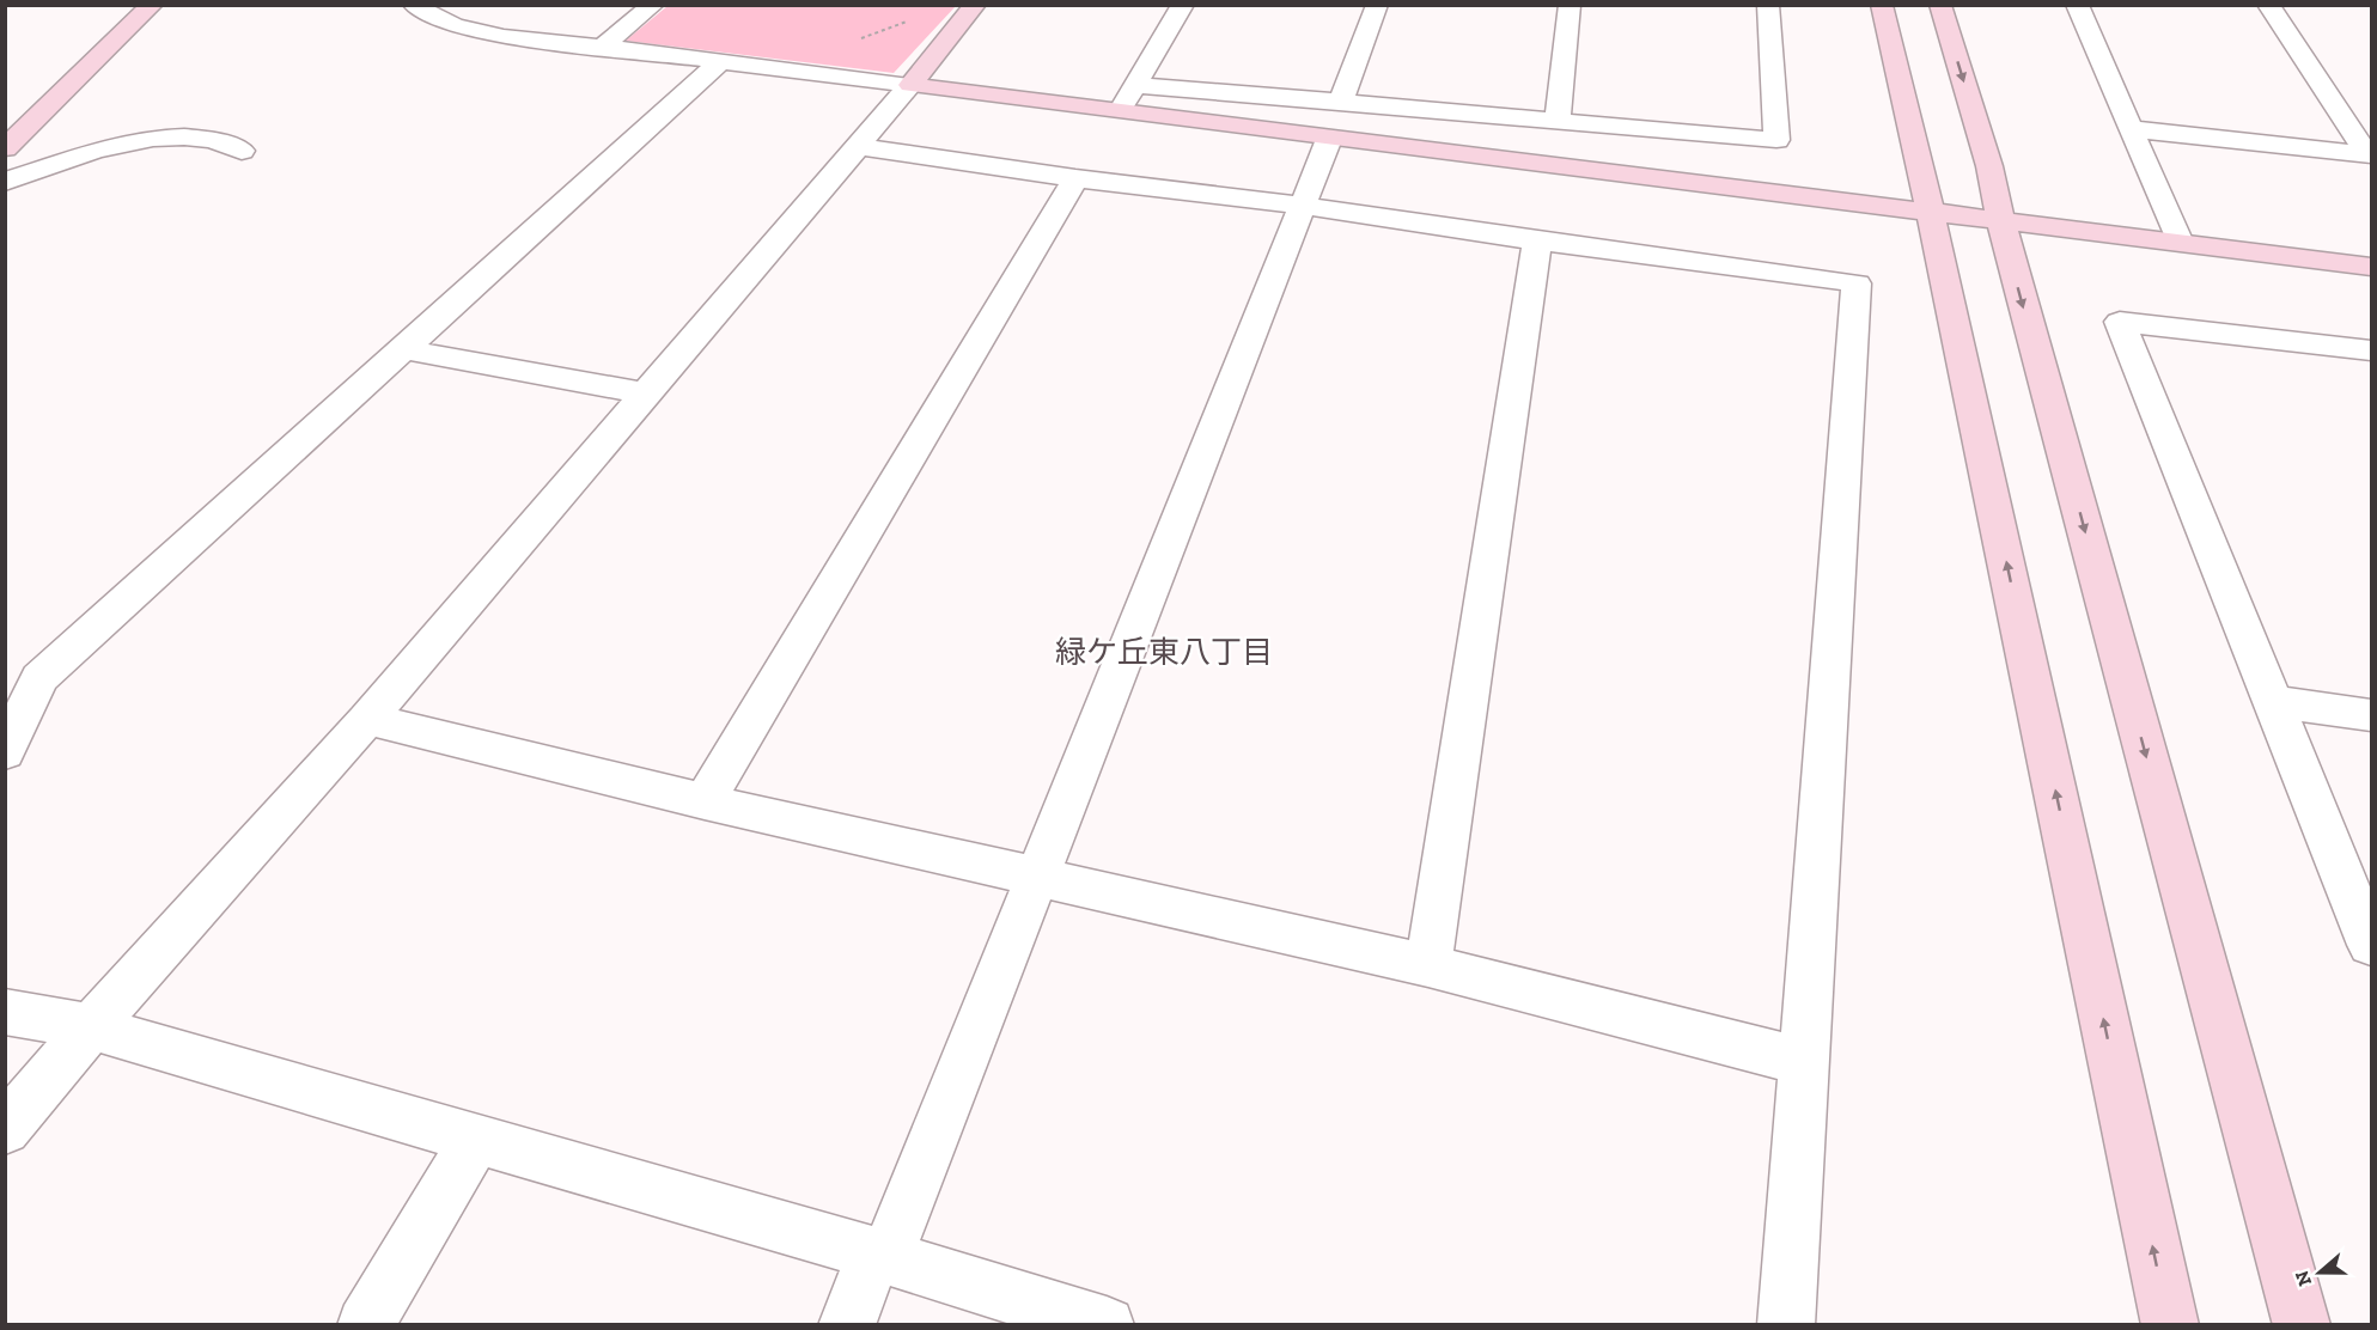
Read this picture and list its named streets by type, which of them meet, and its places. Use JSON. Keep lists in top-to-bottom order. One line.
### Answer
{"districts":["緑ケ丘東八丁目"],"north":"left"}
